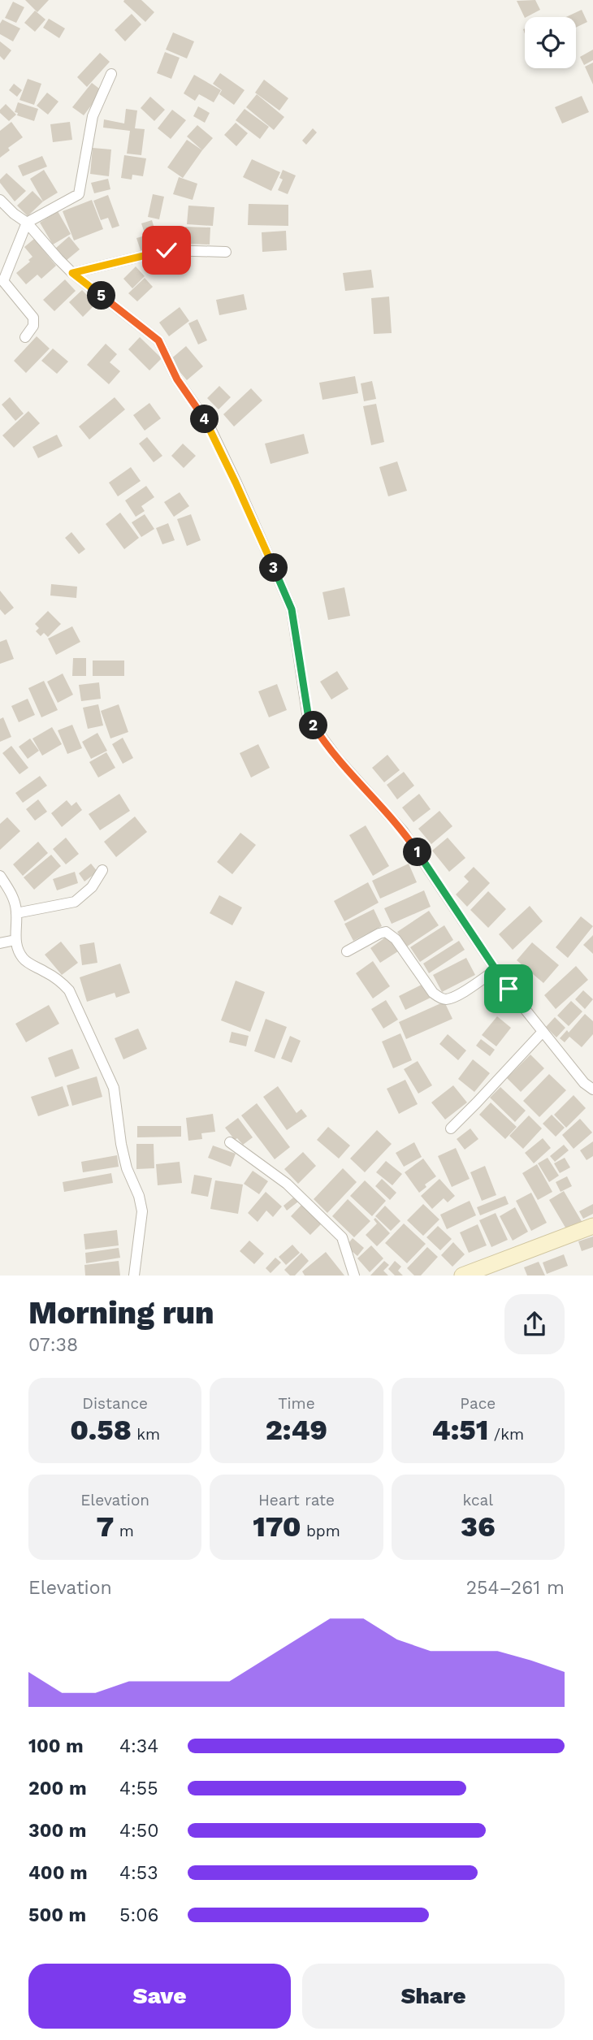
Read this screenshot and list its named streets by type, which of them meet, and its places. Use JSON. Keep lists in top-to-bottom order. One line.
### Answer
{"page":{"pins":["5","4","3","2","1"],"heading":["Morning run","07:38"],"stats":[["Distance","0.58 km"],["Time","2:49"],["Pace","4:51 /km"],["Elevation","7 m"],["Heart rate","170 bpm"],["kcal","36"]],"chart":["Elevation","254–261 m"],"list":[{"name":"100 m","note":"4:34"},{"name":"200 m","note":"4:55"},{"name":"300 m","note":"4:50"},{"name":"400 m","note":"4:53"},{"name":"500 m","note":"5:06"}],"buttons":["Save","Share"]}}
